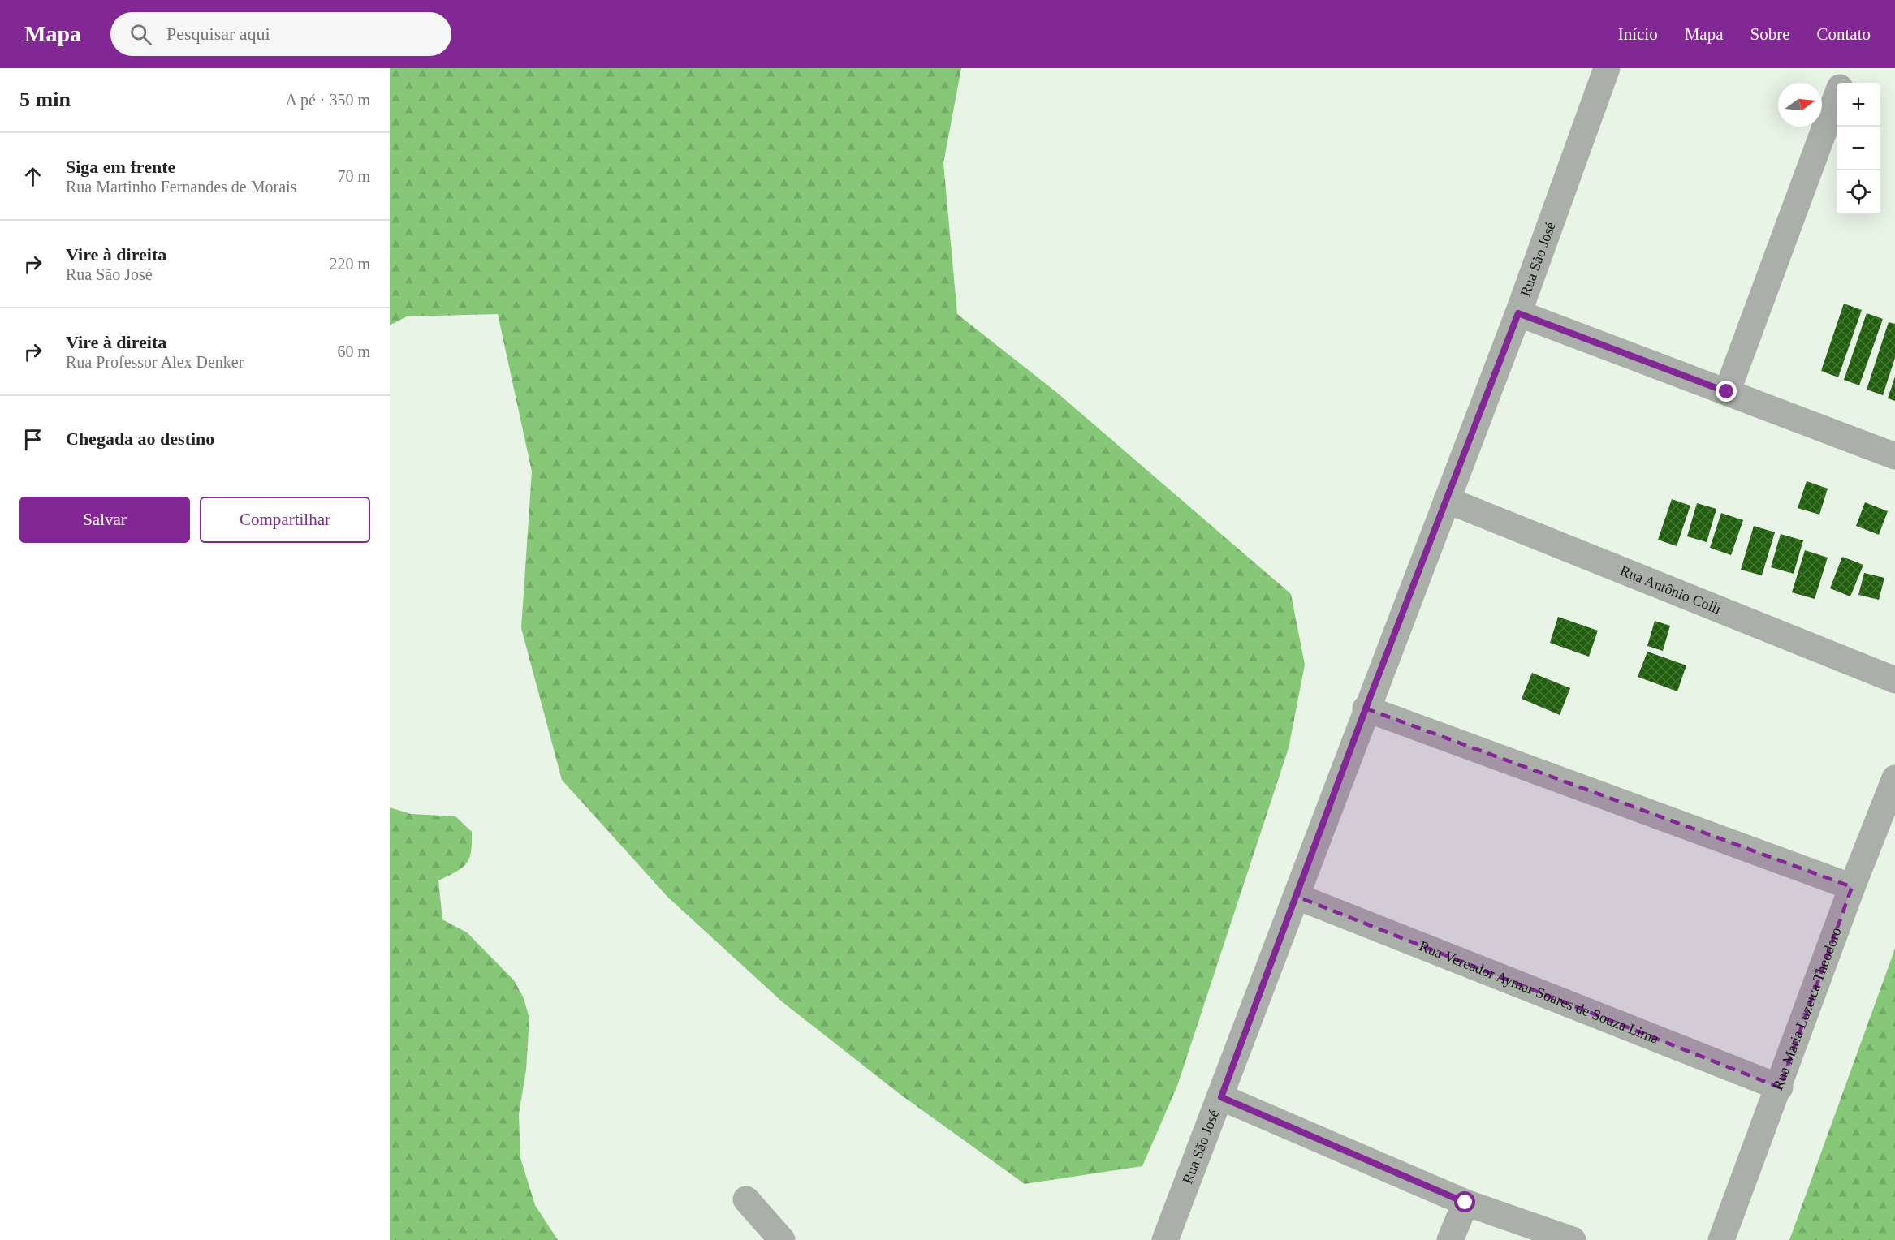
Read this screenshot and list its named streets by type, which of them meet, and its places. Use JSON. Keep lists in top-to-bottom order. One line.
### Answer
{"streets":{"street":["Rua São José","Rua Antônio Colli","Rua Vereador Aymar Soares de Souza Lima","Rua Maria Luzeica Theodoro"]},"crossings":[["Rua São José","Rua Antônio Colli"],["Rua São José","Rua Vereador Aymar Soares de Souza Lima"],["Rua Vereador Aymar Soares de Souza Lima","Rua Maria Luzeica Theodoro"]],"north":"right","page":{"header":"Mapa","search":"Pesquisar aqui","nav":["Início","Mapa","Sobre","Contato"],"heading":["5 min","A pé · 350 m"],"map_buttons":["+","−"],"list":[["Siga em frente","Rua Martinho Fernandes de Morais","70 m"],["Vire à direita","Rua São José","220 m"],["Vire à direita","Rua Professor Alex Denker","60 m"],"Chegada ao destino"],"buttons":["Salvar","Compartilhar"]}}
